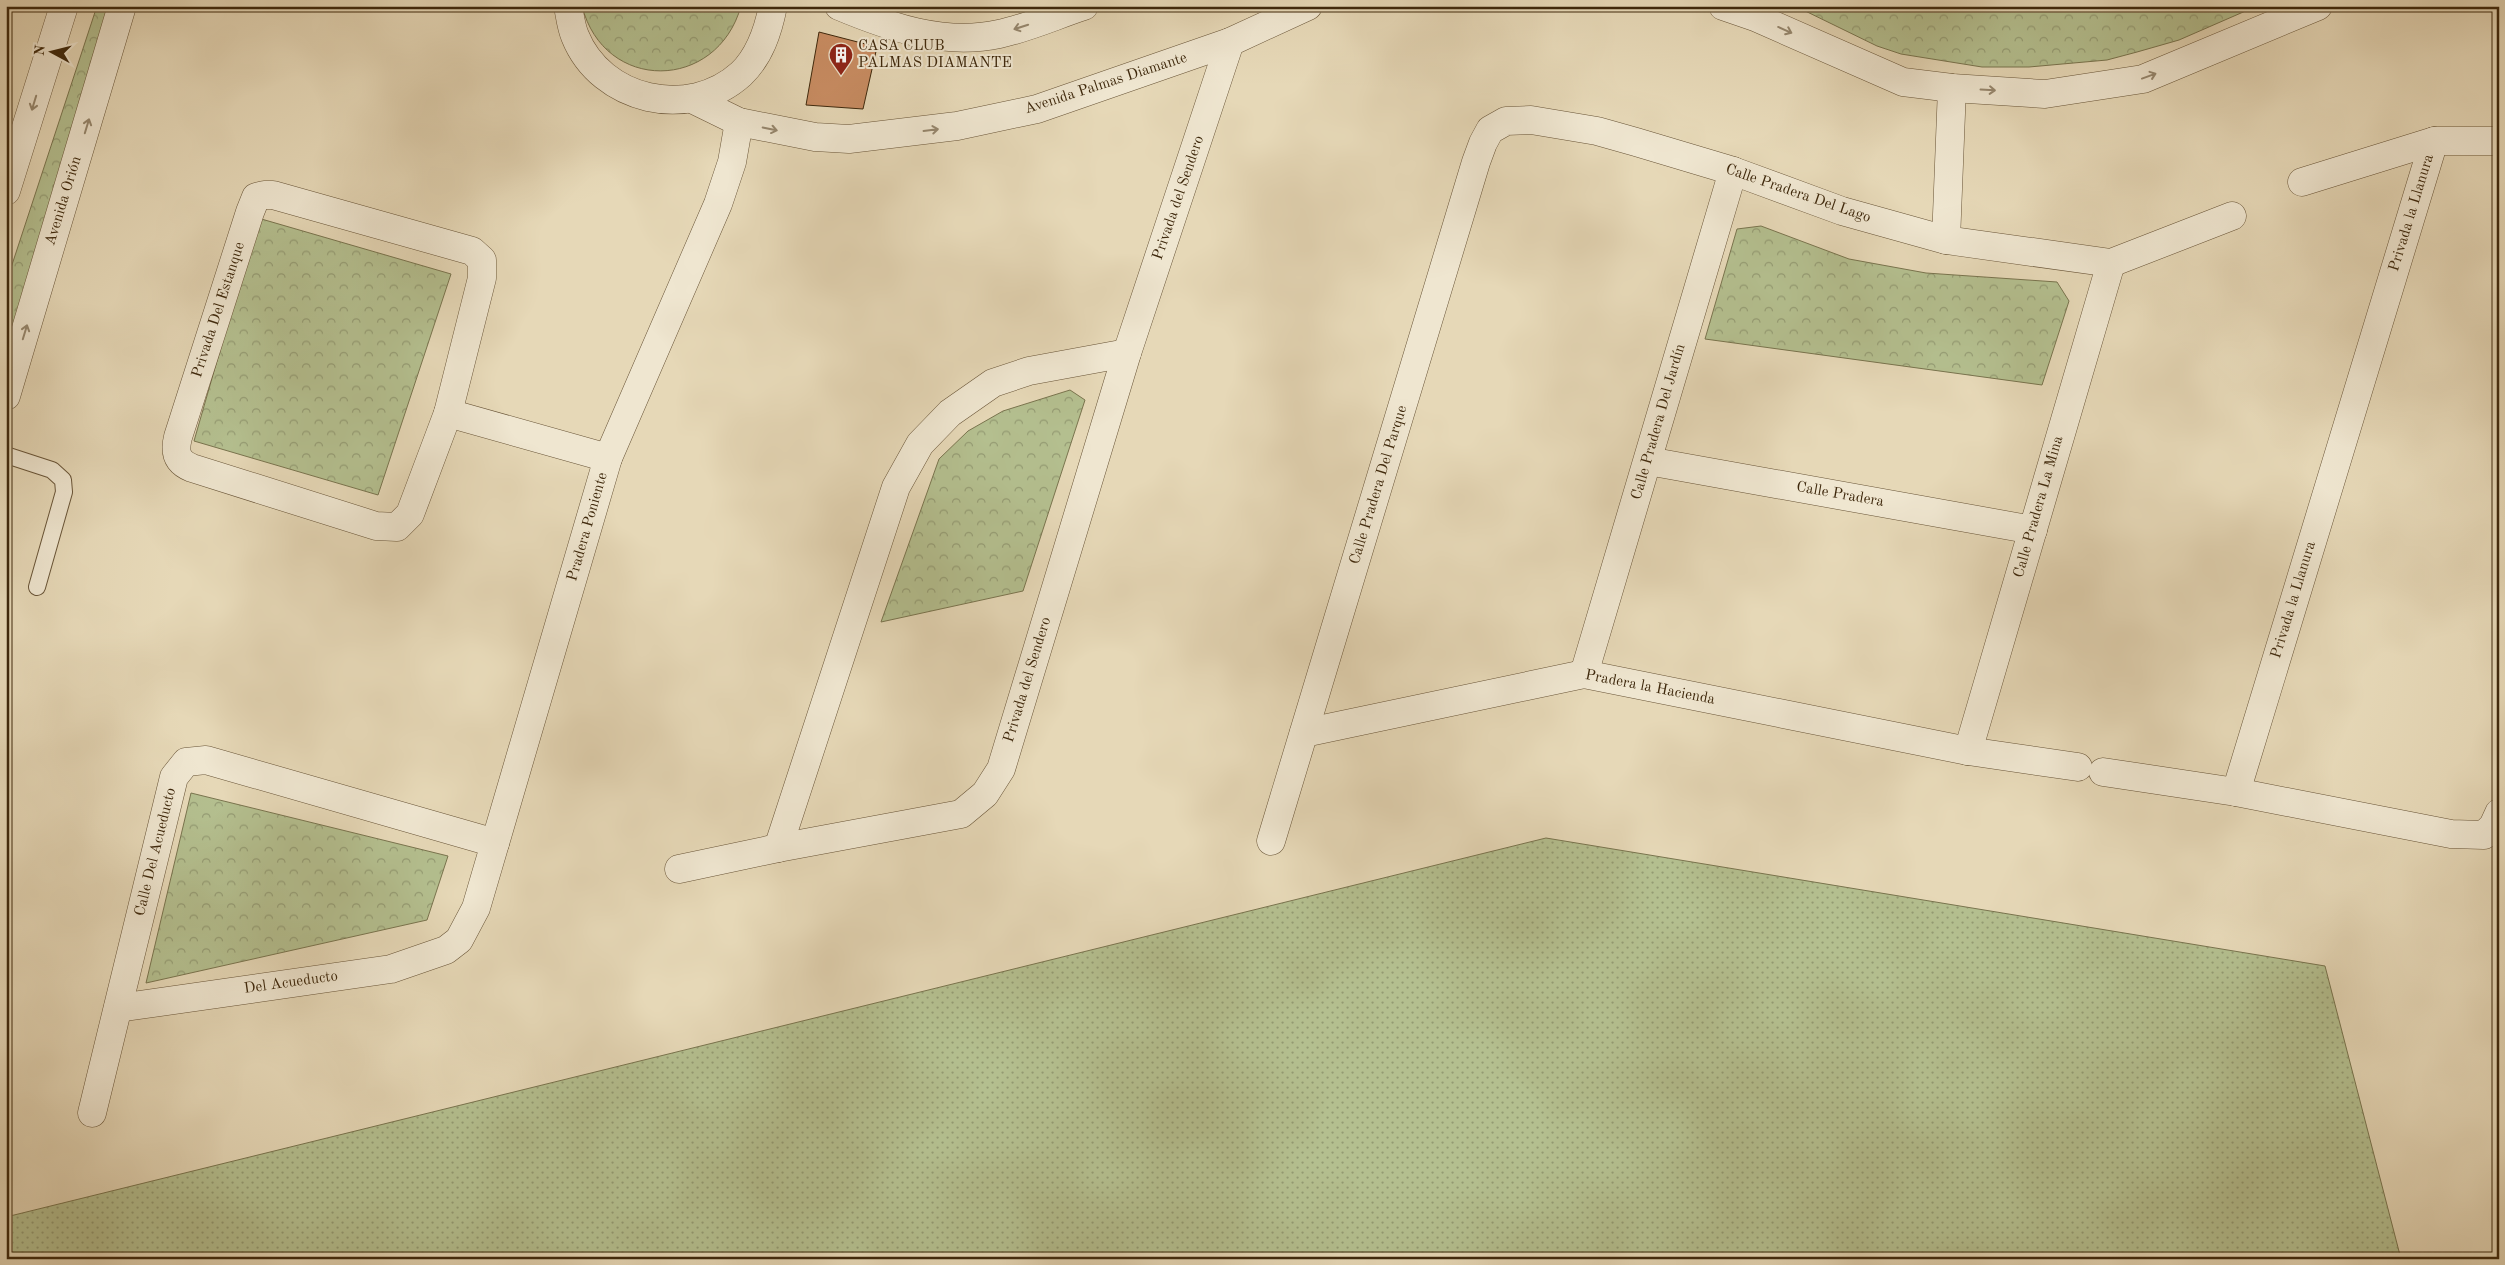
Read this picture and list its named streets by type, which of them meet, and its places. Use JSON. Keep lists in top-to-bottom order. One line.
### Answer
{"streets":{"street":["Avenida Palmas Diamante","Calle Pradera Del Lago","Privada del Sendero","Avenida Orión","Privada la Llanura","Privada Del Estanque","Calle Pradera Del Jardín","Calle Pradera Del Parque","Calle Pradera","Calle Pradera La Mina","Pradera Poniente","Pradera la Hacienda","Calle Del Acueducto","Del Acueducto"]},"crossings":[["Avenida Palmas Diamante","Privada del Sendero"],["Avenida Palmas Diamante","Pradera Poniente"],["Calle Pradera Del Lago","Calle Pradera Del Jardín"],["Calle Pradera Del Lago","Calle Pradera Del Parque"],["Calle Pradera Del Lago","Calle Pradera La Mina"],["Privada la Llanura","Pradera la Hacienda"],["Calle Pradera Del Jardín","Calle Pradera"],["Calle Pradera Del Jardín","Pradera la Hacienda"],["Calle Pradera Del Parque","Pradera la Hacienda"],["Calle Pradera","Calle Pradera La Mina"],["Calle Pradera La Mina","Pradera la Hacienda"],["Pradera Poniente","Calle Del Acueducto"],["Pradera Poniente","Del Acueducto"],["Calle Del Acueducto","Del Acueducto"]],"places":{"building":["CASA CLUB PALMAS DIAMANTE"]},"north":"left"}
